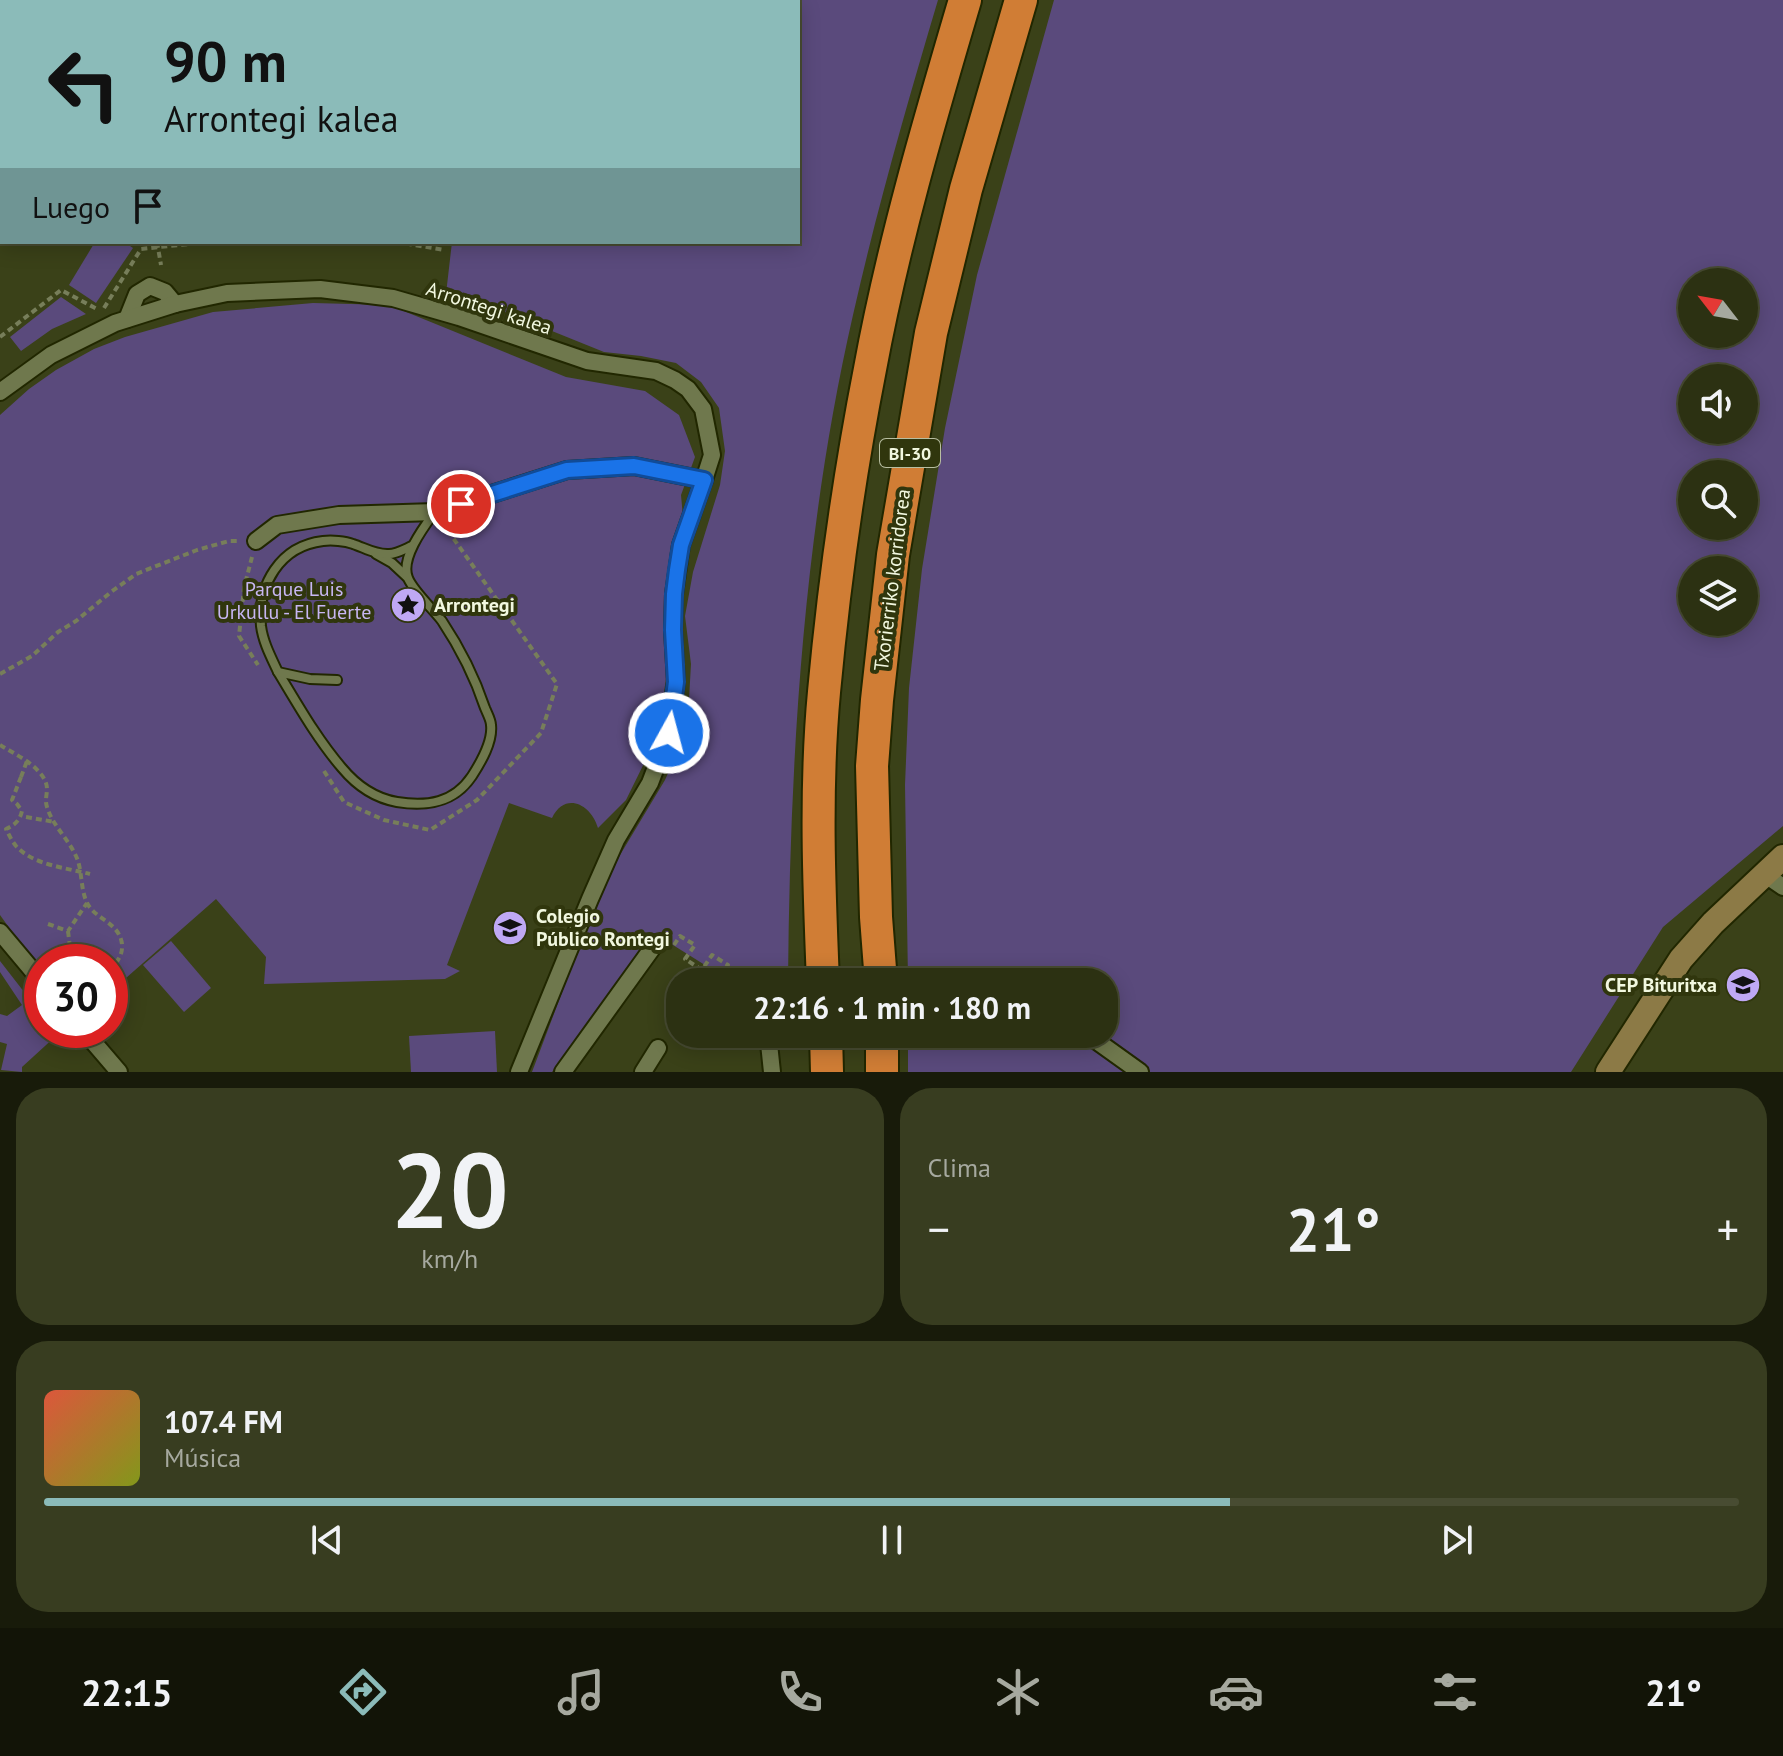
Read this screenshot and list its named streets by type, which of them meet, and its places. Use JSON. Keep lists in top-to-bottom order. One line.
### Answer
{"streets":{"highway":["BI-30","Txorierriko korridorea"],"street":["Arrontegi kalea"]},"parks":["Parque Luis Urkullu - El Fuerte"],"places":{"place":["Arrontegi"],"school or university":["Colegio Público Rontegi","CEP Bituritxa"]},"north":"top left","page":{"turn":["90 m","Arrontegi kalea"],"then":"Luego","limit":"30","trip":"22:16 · 1 min · 180 m","tile":[["20","km/h"],"Clima"],"heat":["−","21°","+"],"song":["107.4 FM","Música"],"tabs":["22:15","21°"]}}
